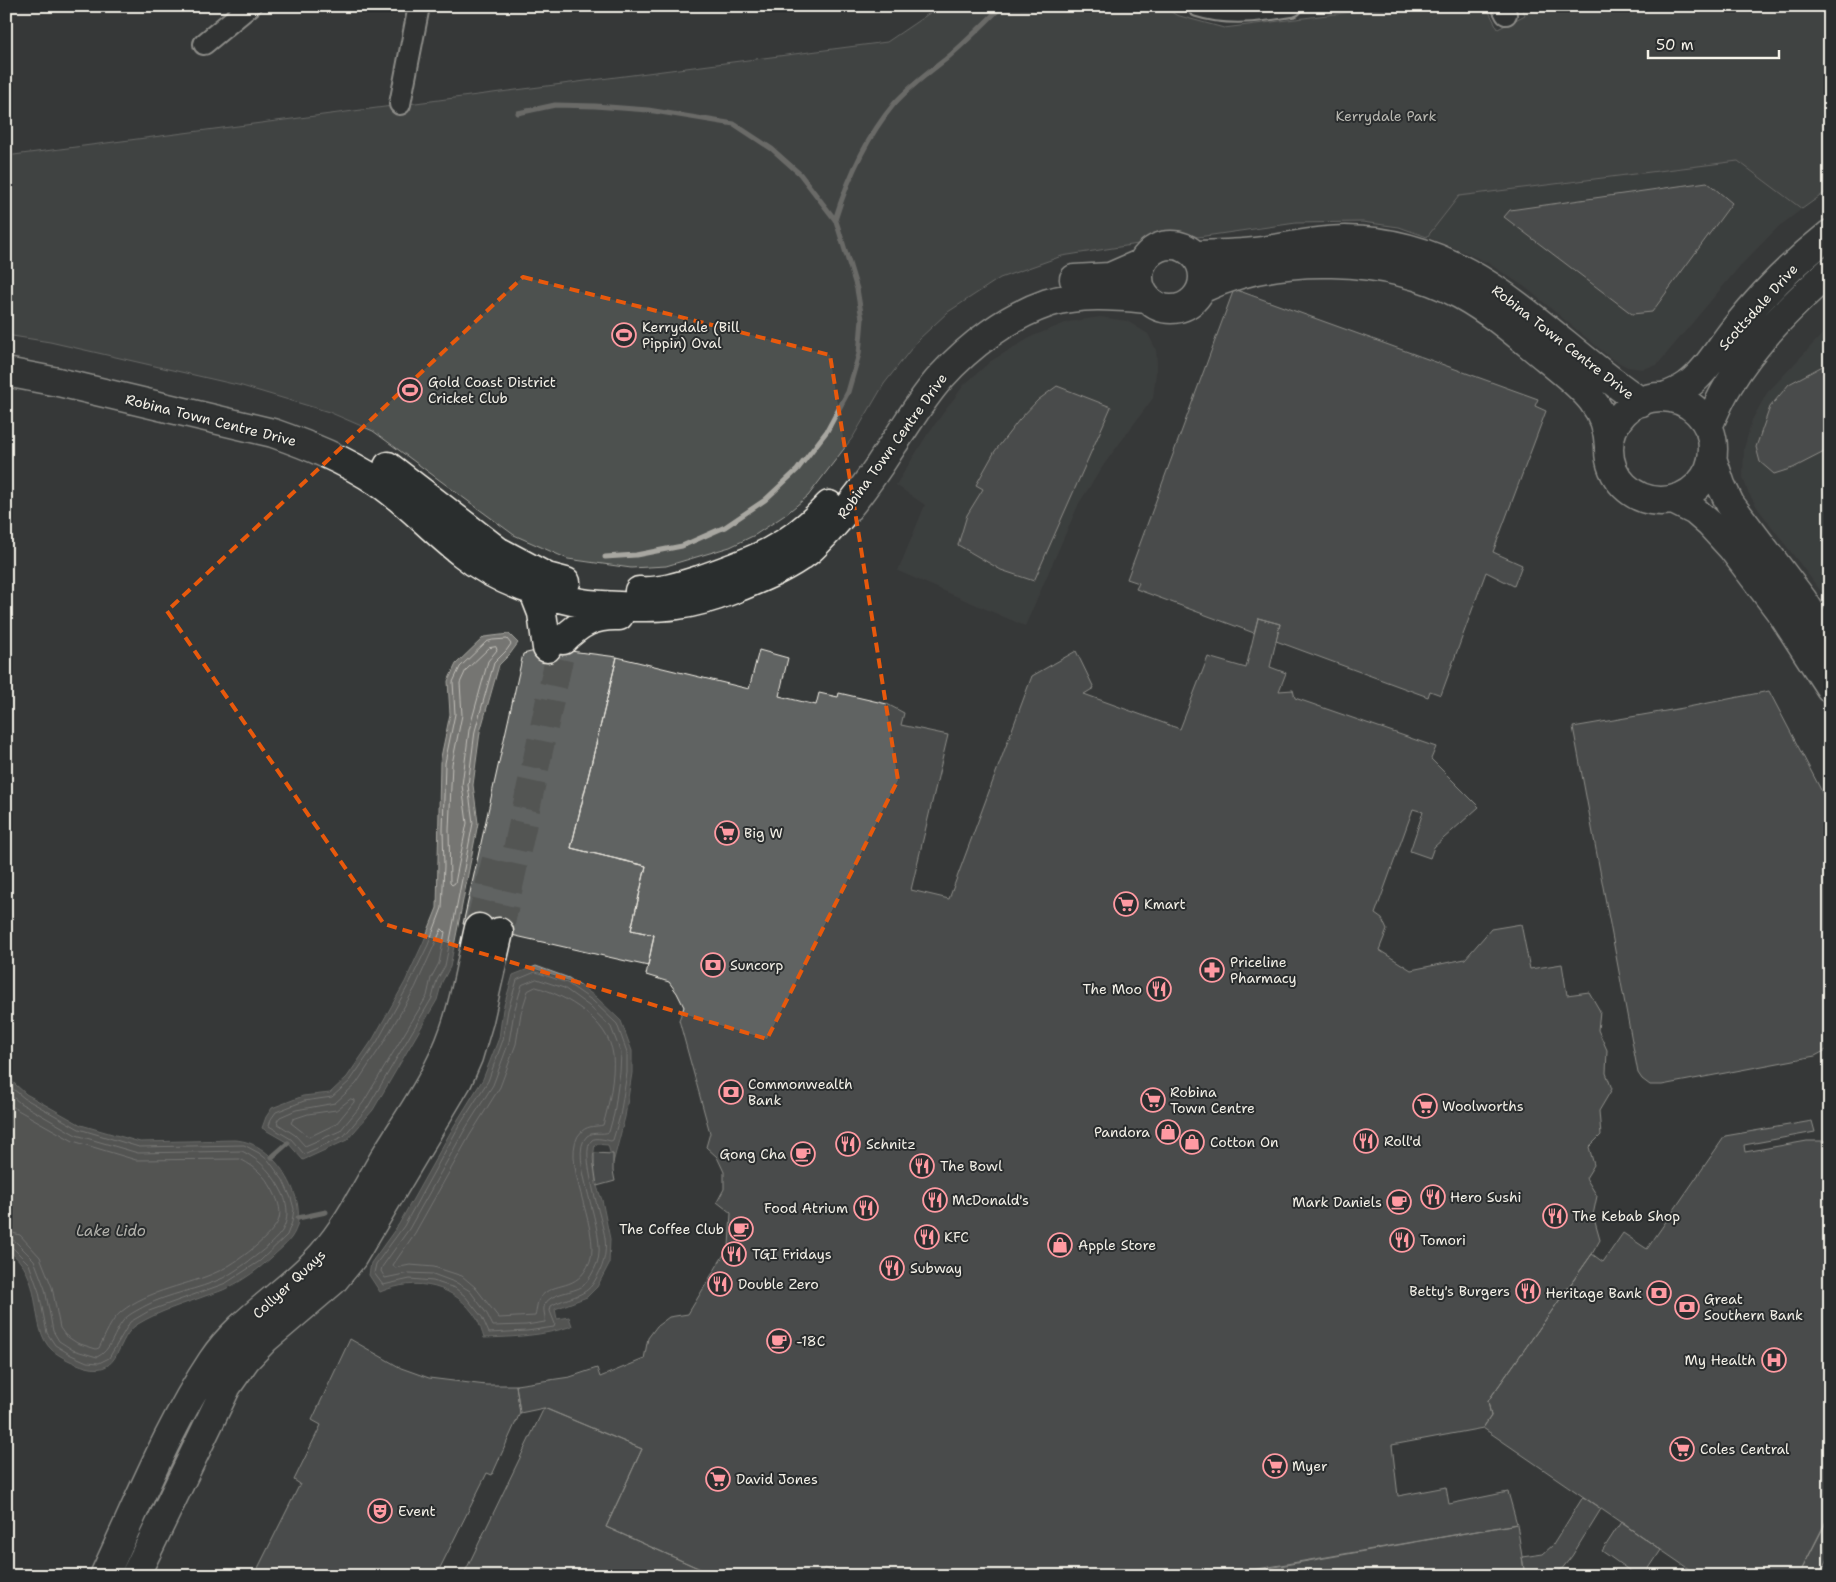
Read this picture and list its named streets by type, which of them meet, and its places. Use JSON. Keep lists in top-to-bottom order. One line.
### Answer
{"streets":{"street":["Scottsdale Drive","Robina Town Centre Drive","Collyer Quays"]},"crossings":[["Scottsdale Drive","Robina Town Centre Drive"]],"water":["Lake Lido"],"parks":["Kerrydale Park"],"places":{"sports":["Kerrydale (Bill Pippin) Oval","Gold Coast District Cricket Club"],"supermarket":["Big W","Kmart","Robina Town Centre","Woolworths","Coles Central","Myer","David Jones"],"bank":["Suncorp","Commonwealth Bank","Heritage Bank","Great Southern Bank"],"pharmacy":["Priceline Pharmacy"],"restaurant":["The Moo","Roll'd","Schnitz","The Bowl","Hero Sushi","McDonald's","Food Atrium","The Kebab Shop","KFC","Tomori","TGI Fridays","Subway","Double Zero","Betty's Burgers"],"shop":["Pandora","Cotton On","Apple Store"],"cafe":["Gong Cha","Mark Daniels","The Coffee Club","-18C"],"hospital":["My Health"],"theatre":["Event"]},"scale_bar":"50 m"}
